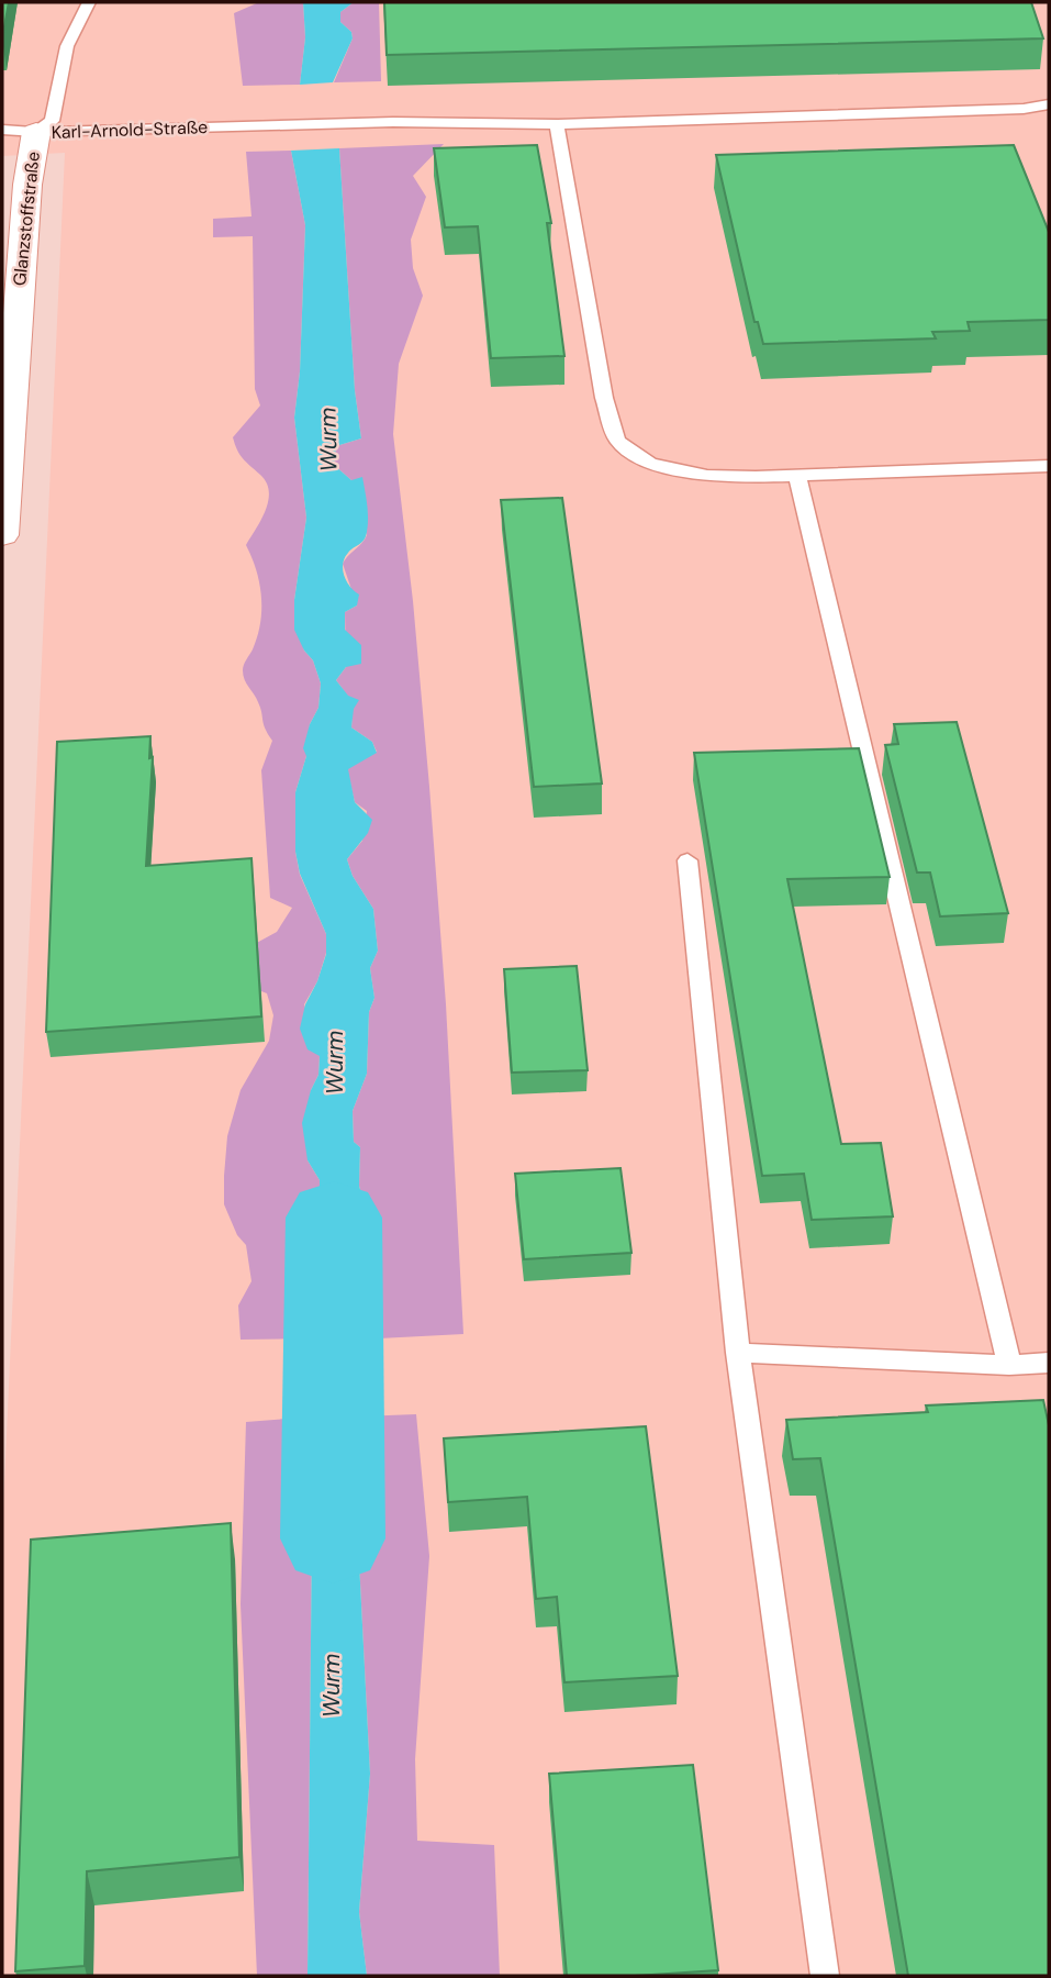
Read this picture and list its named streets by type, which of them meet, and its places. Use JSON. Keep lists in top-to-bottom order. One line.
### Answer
{"streets":{"street":["Glanzstoffstraße"],"lane":["Karl-Arnold-Straße"]},"crossings":[["Karl-Arnold-Straße","Glanzstoffstraße"]],"water":["Wurm"]}
